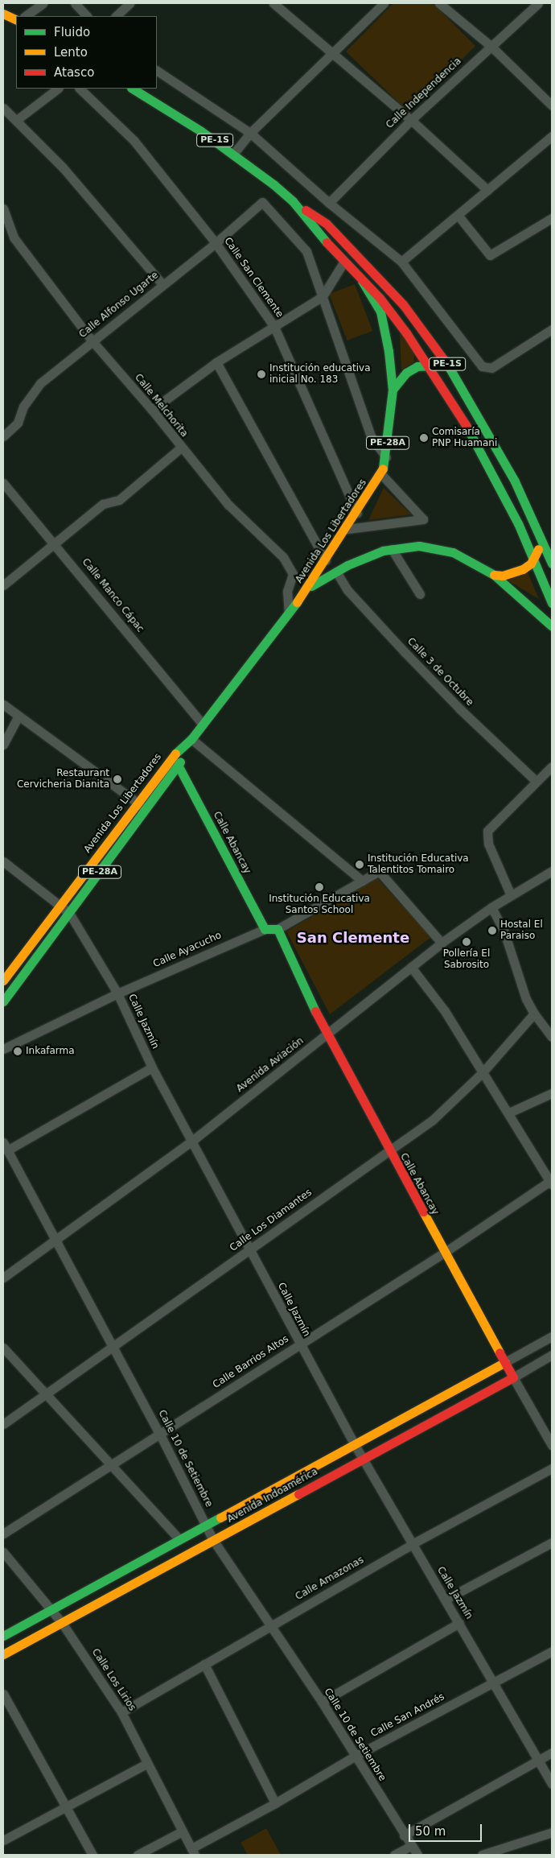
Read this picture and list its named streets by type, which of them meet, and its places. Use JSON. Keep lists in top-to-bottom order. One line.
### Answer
{"streets":{"main road":["PE-1S","PE-28A","Avenida Los Libertadores","Calle Abancay","Calle Ayacucho","Avenida Indoamérica"],"street":["Calle Independencia","Calle San Clemente","Calle Alfonso Ugarte","Calle Melchorita","Calle Manco Cápac","Calle 3 de Octubre","Calle Jazmín","Avenida Aviación","Calle Los Diamantes","Calle Barrios Altos","Calle 10 de Setiembre","Calle Amazonas","Calle Los Lirios","Calle San Andrés"]},"crossings":[["PE-1S","Avenida Los Libertadores"],["Calle San Clemente","Calle Alfonso Ugarte"],["Calle San Clemente","Avenida Los Libertadores"],["Calle Alfonso Ugarte","Calle Melchorita"],["Calle Melchorita","Avenida Los Libertadores"],["PE-28A","Avenida Los Libertadores"],["PE-28A","Calle 3 de Octubre"],["Avenida Los Libertadores","Calle Manco Cápac"],["Avenida Los Libertadores","Calle Abancay"],["Avenida Los Libertadores","Calle Jazmín"],["Calle Abancay","Calle Ayacucho"],["Calle Abancay","Avenida Aviación"],["Calle Abancay","Calle Los Diamantes"],["Calle Abancay","Calle Barrios Altos"],["Calle Abancay","Avenida Indoamérica"],["Calle Ayacucho","Calle Jazmín"],["Calle Ayacucho","Avenida Aviación"],["Calle Jazmín","Avenida Aviación"],["Calle Jazmín","Calle Los Diamantes"],["Calle Jazmín","Calle Barrios Altos"],["Calle Jazmín","Avenida Indoamérica"],["Calle Jazmín","Calle Amazonas"],["Calle Jazmín","Calle San Andrés"],["Avenida Aviación","Calle 10 de Setiembre"],["Calle Los Diamantes","Calle 10 de Setiembre"],["Calle Barrios Altos","Calle 10 de Setiembre"],["Calle 10 de Setiembre","Avenida Indoamérica"],["Calle 10 de Setiembre","Calle Amazonas"],["Calle 10 de Setiembre","Calle San Andrés"],["Avenida Indoamérica","Calle Los Lirios"],["Calle Amazonas","Calle Los Lirios"],["Calle Los Lirios","Calle San Andrés"]],"districts":["San Clemente"],"places":["Institución educativa inicial No. 183","Comisaría PNP Huamani","Restaurant Cervicheria Dianita","Institución Educativa Talentitos Tomairo","Institución Educativa Santos School","Hostal El Paraiso","Pollería El Sabrosito","Inkafarma"],"legend":["Fluido","Lento","Atasco"],"scale_bar":"50 m"}
